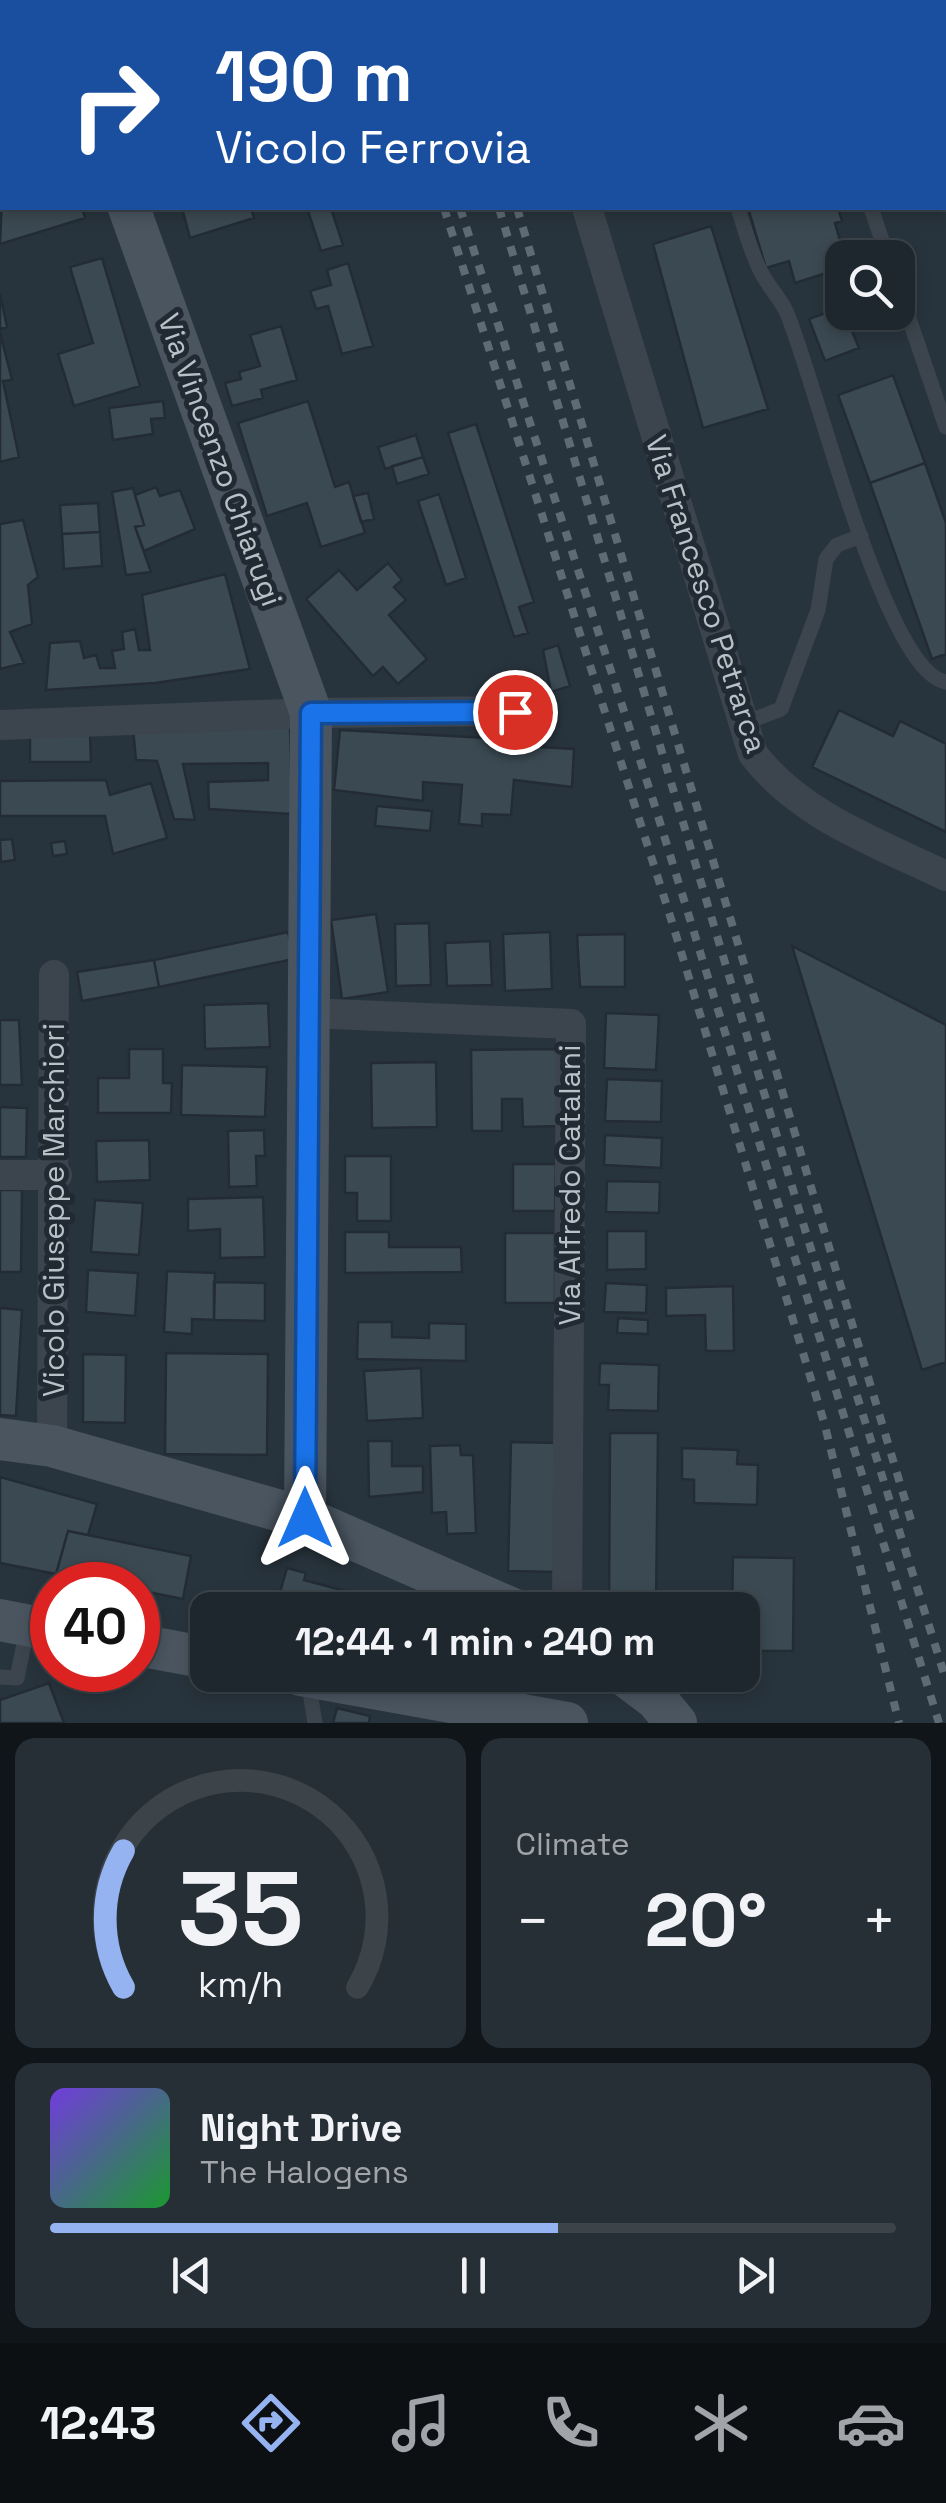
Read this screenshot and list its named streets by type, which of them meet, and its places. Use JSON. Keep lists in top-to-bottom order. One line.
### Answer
{"streets":{"street":["Via Vincenzo Chiarugi","Via Francesco Petrarca","Via Alfredo Catalani","Vicolo Giuseppe Marchiori"]},"page":{"turn":["190 m","Vicolo Ferrovia"],"limit":"40","trip":"12:44 · 1 min · 240 m","tile":"Climate","heat":["−","20°","+"],"song":["Night Drive","The Halogens"],"tabs":"12:43","gauge":["35","km/h"]}}
